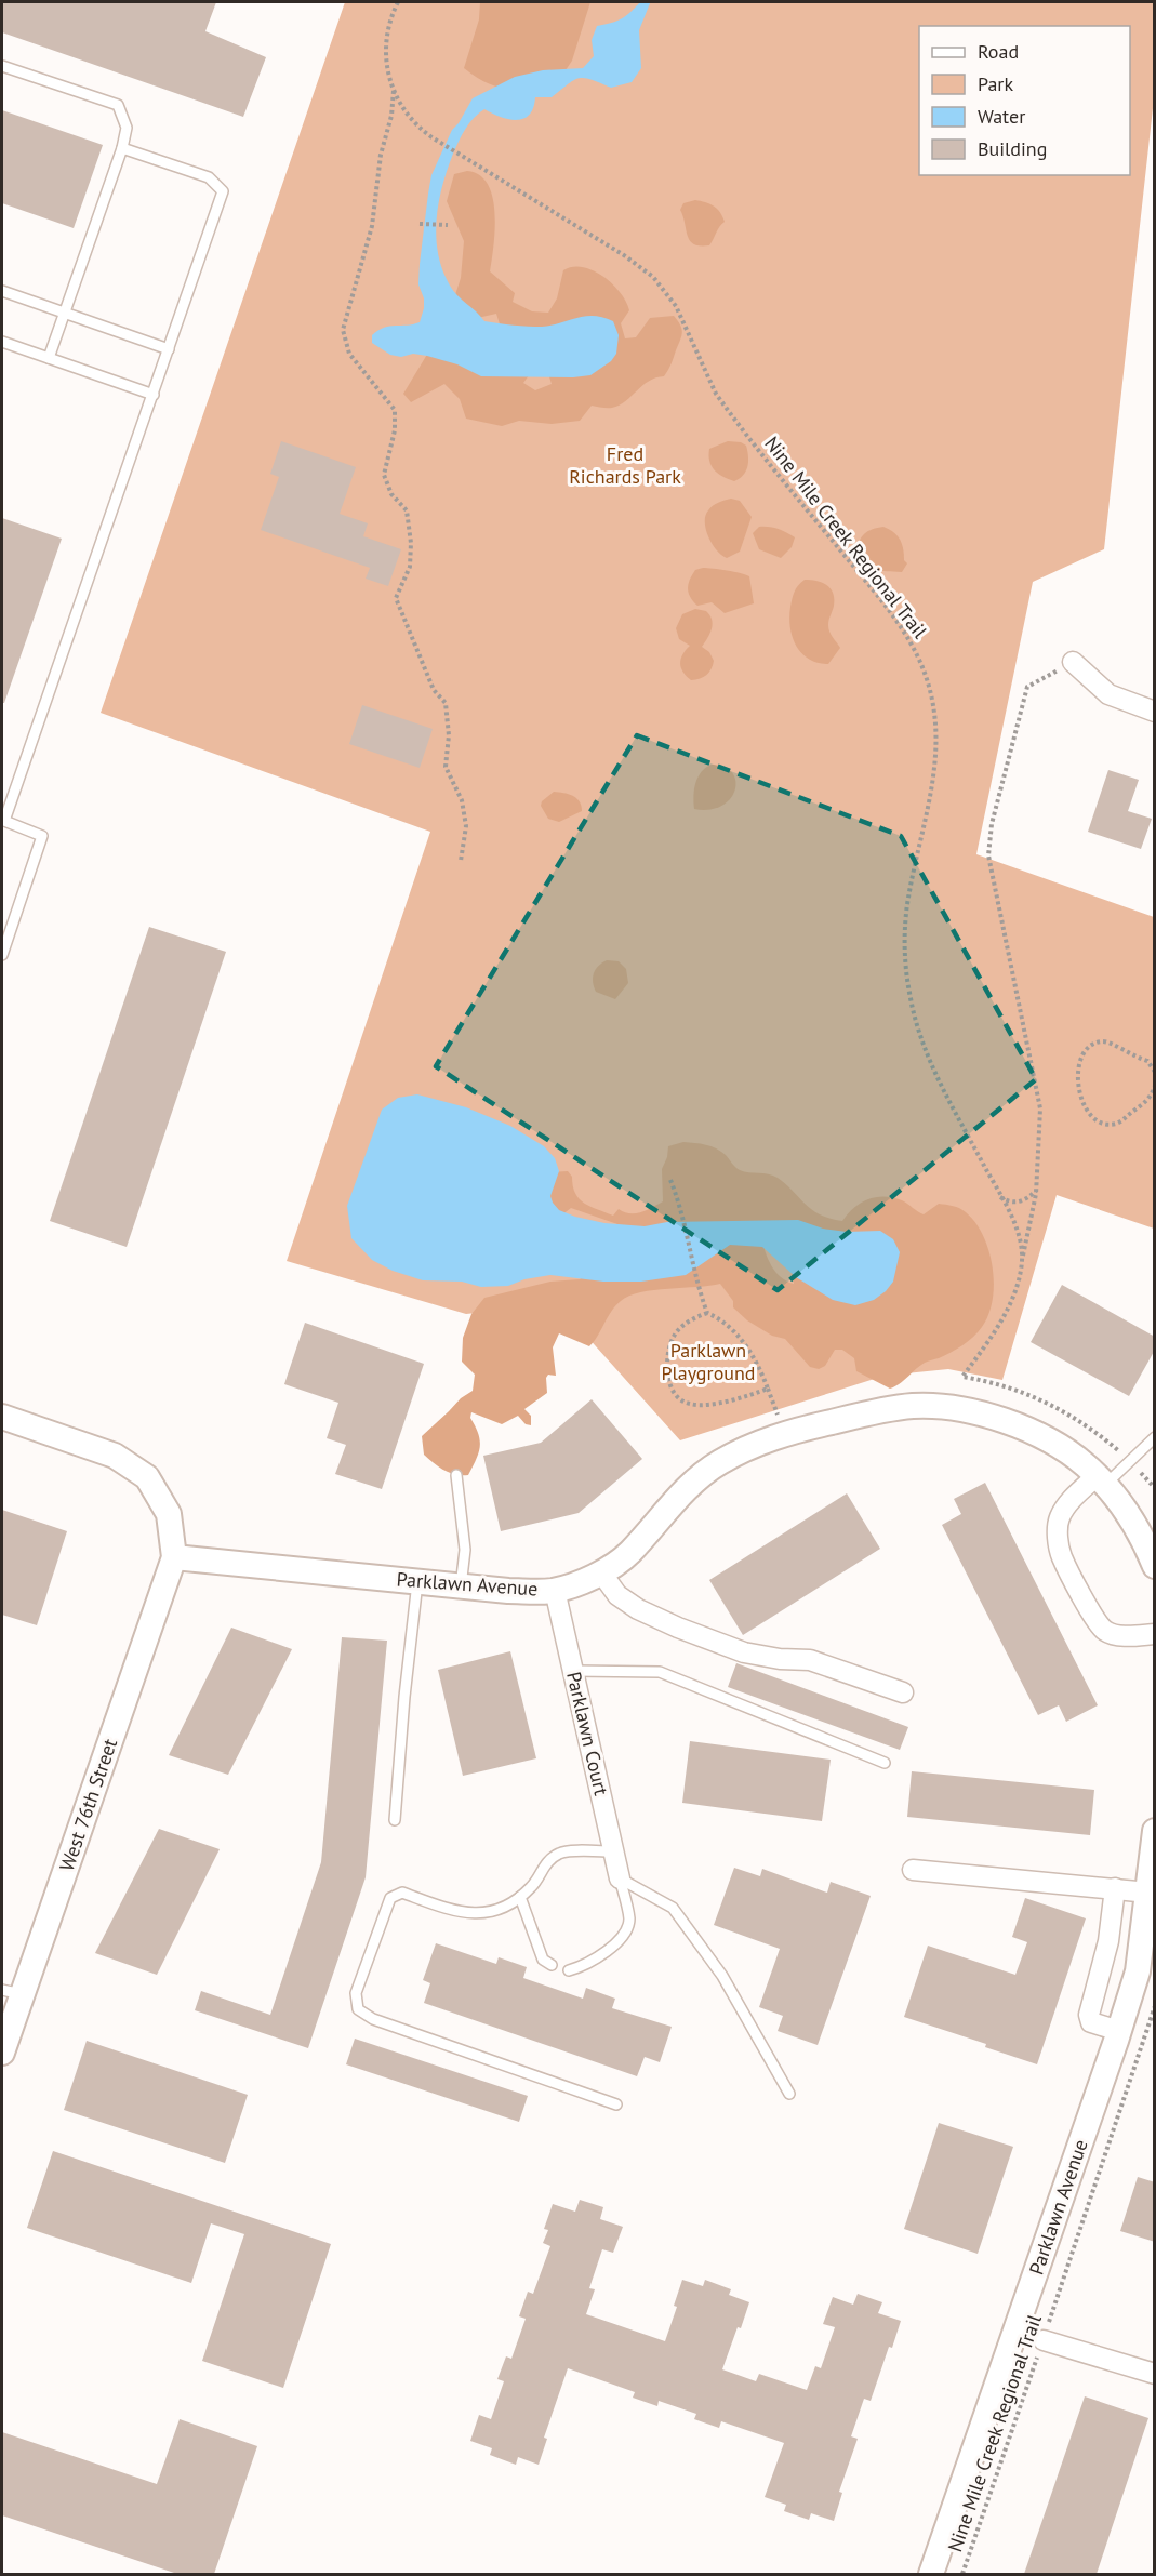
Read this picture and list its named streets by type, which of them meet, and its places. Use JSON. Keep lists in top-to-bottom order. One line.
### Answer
{"streets":{"street":["Parklawn Avenue","Parklawn Court","West 76th Street"],"path":["Nine Mile Creek Regional Trail"]},"crossings":[["Parklawn Avenue","Parklawn Court"],["Parklawn Avenue","West 76th Street"]],"parks":["Fred Richards Park","Parklawn Playground"],"legend":["Road","Park","Water","Building"]}
